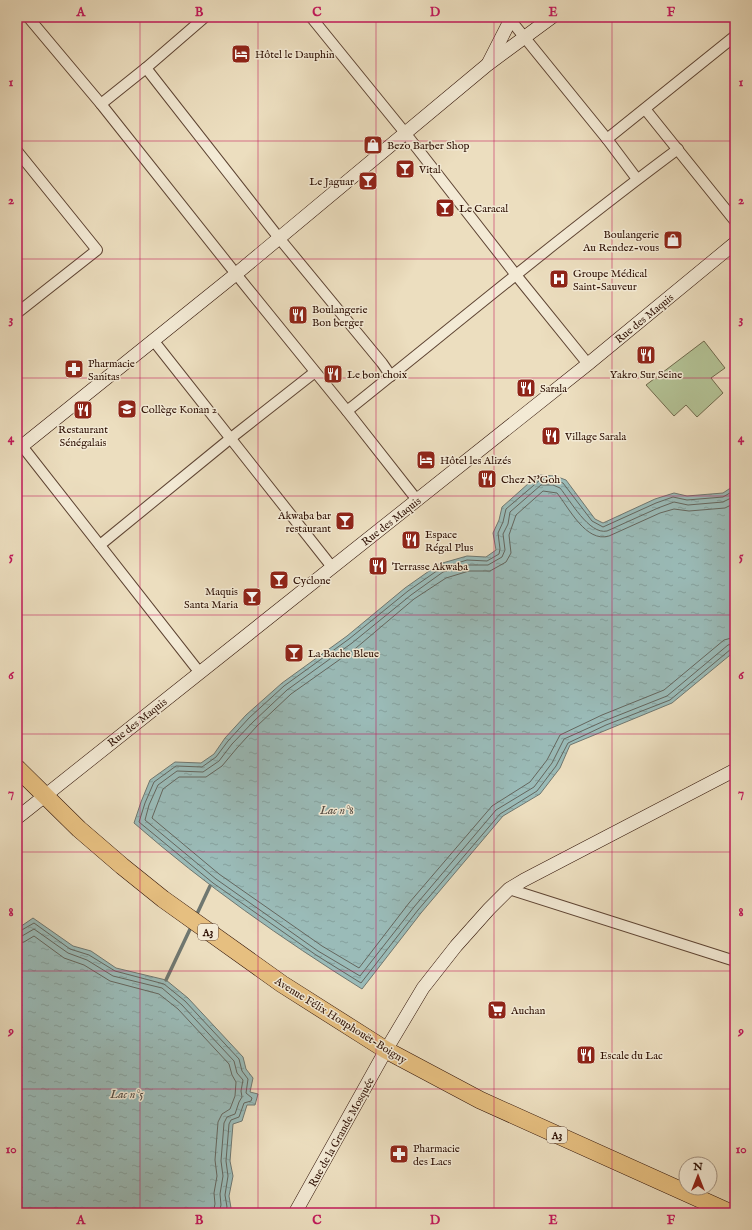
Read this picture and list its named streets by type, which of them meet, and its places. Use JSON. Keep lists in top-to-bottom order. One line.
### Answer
{"streets":{"highway":["A3","Avenue Félix Houphouët-Boigny"],"street":["Rue des Maquis","Rue de la Grande Mosquée"]},"crossings":[["Rue des Maquis","Avenue Félix Houphouët-Boigny"],["Avenue Félix Houphouët-Boigny","Rue de la Grande Mosquée"]],"water":["Lac n°8","Lac n°5"],"places":{"hotel":["Hôtel le Dauphin","Hôtel les Alizés"],"shop":["Bezo Barber Shop","Boulangerie Au Rendez-vous"],"bar":["Vital","Le Jaguar","Le Caracal","Akwaba bar restaurant","Cyclone","Maquis Santa Maria","La Bache Bleue"],"hospital":["Groupe Médical Saint-Sauveur"],"restaurant":["Boulangerie Bon berger","Yakro Sur Seine","Le bon choix","Sarala","Restaurant Sénégalais","Village Sarala","Chez N'Goh","Espace Régal Plus","Terrasse Akwaba","Escale du Lac"],"pharmacy":["Pharmacie Sanitas","Pharmacie des Lacs"],"school or university":["Collège Konan 2"],"supermarket":["Auchan"]},"north":"top","grid":{"columns":["A","B","C","D","E","F"],"rows":["1","2","3","4","5","6","7","8","9","10"]}}
